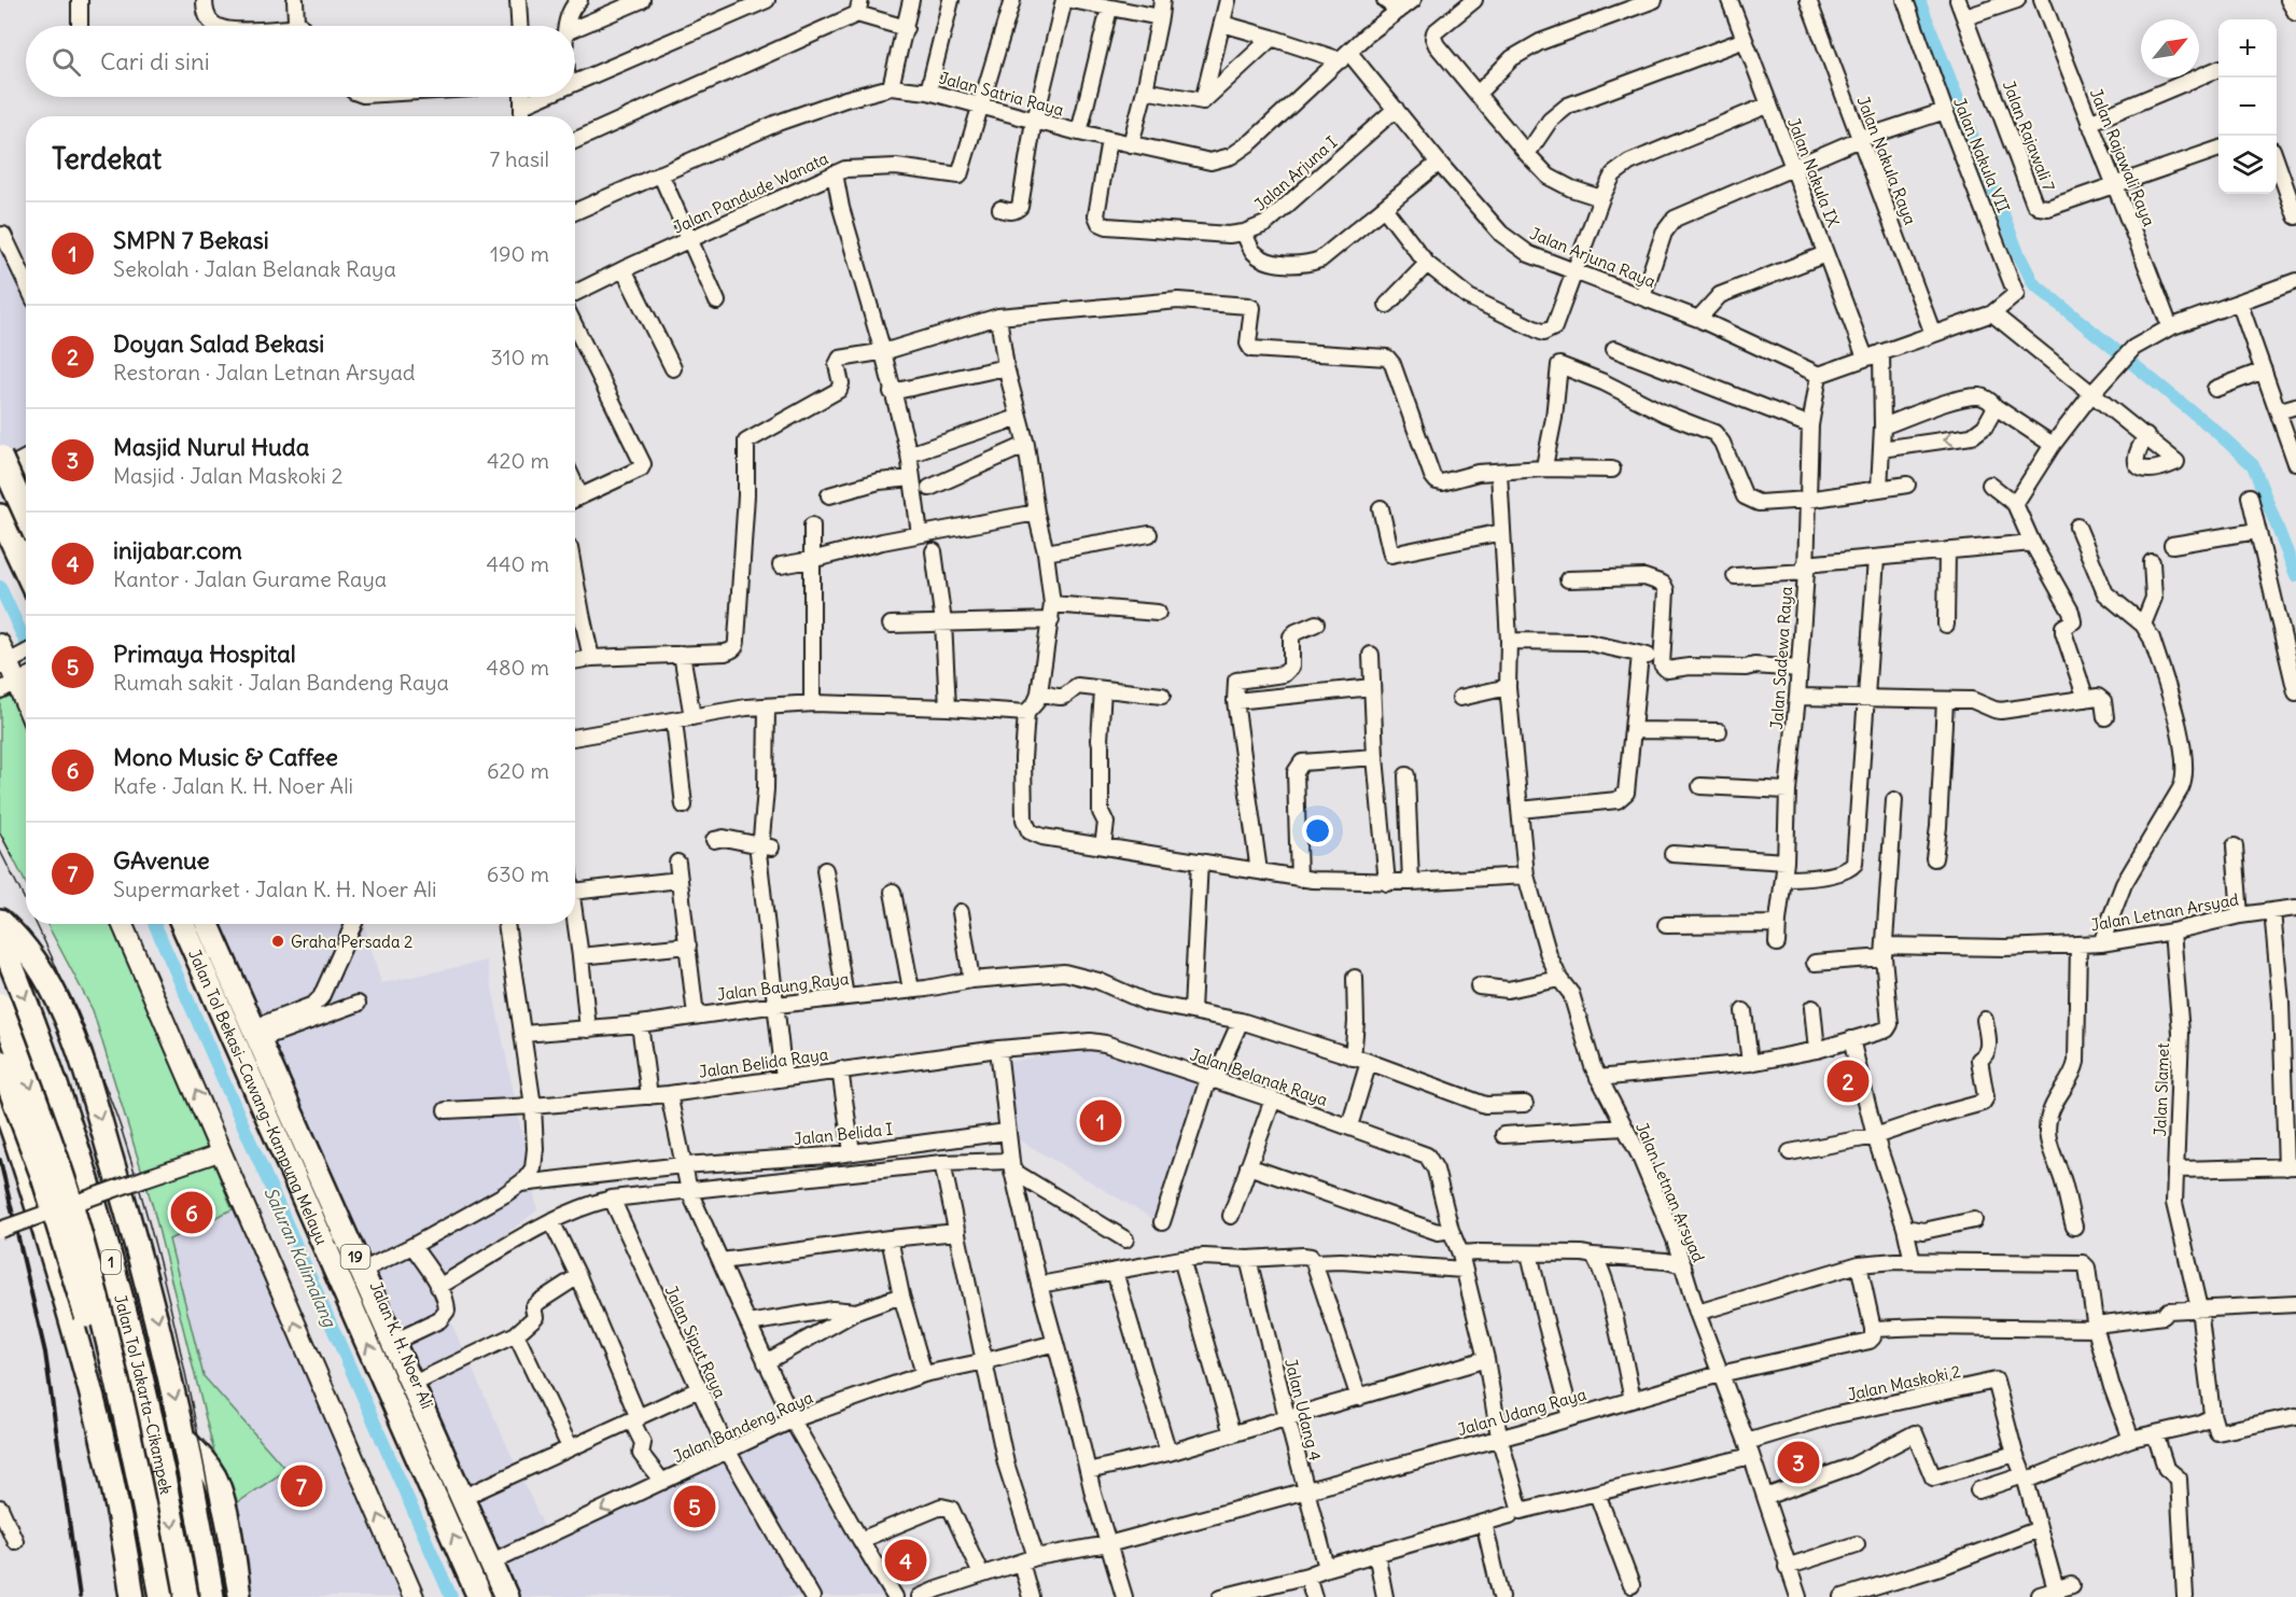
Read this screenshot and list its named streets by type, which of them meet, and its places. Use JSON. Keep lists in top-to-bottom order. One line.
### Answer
{"streets":{"highway":["Jalan Tol Bekasi–Cawang–Kampung Melayu","19","1","Jalan Tol Jakarta–Cikampek"],"main road":["Jalan K. H. Noer Ali"],"street":["Jalan Satria Raya","Jalan Rajawali 7","Jalan Nakula VII","Jalan Rajawali Raya","Jalan Nakula Raya","Jalan Nakula IX","Jalan Arjuna I","Jalan Pandude Wanata","Jalan Arjuna Raya","Jalan Sadewa Raya","Jalan Letnan Arsyad","Jalan Baung Raya","Jalan Belida Raya","Jalan Belanak Raya","Jalan Slamet","Jalan Belida I","Jalan Siput Raya","Jalan Maskoki 2","Jalan Udang 4","Jalan Udang Raya","Jalan Bandeng Raya"]},"crossings":[["Jalan Satria Raya","Jalan Arjuna I"],["Jalan Satria Raya","Jalan Pandude Wanata"],["Jalan Satria Raya","Jalan Arjuna Raya"],["Jalan Rajawali 7","Jalan Rajawali Raya"],["Jalan Arjuna I","Jalan Arjuna Raya"],["Jalan Arjuna Raya","Jalan Sadewa Raya"],["Jalan Letnan Arsyad","Jalan Slamet"],["Jalan Letnan Arsyad","Jalan Maskoki 2"],["Jalan Letnan Arsyad","Jalan Udang Raya"],["Jalan Belida Raya","Jalan Belanak Raya"],["Jalan Tol Bekasi–Cawang–Kampung Melayu","Jalan K. H. Noer Ali"],["Jalan Siput Raya","Jalan Bandeng Raya"],["Jalan K. H. Noer Ali","Jalan Bandeng Raya"],["Jalan Udang 4","Jalan Udang Raya"]],"water":["Saluran Kalimalang"],"places":["Graha Persada 2"],"north":"top right","page":{"map_buttons":["+","−"],"search":"Cari di sini","heading":["Terdekat","7 hasil"],"list":[{"mark":"1","name":"SMPN 7 Bekasi","note":"Sekolah · Jalan Belanak Raya","value":"190 m"},{"mark":"2","name":"Doyan Salad Bekasi","note":"Restoran · Jalan Letnan Arsyad","value":"310 m"},{"mark":"3","name":"Masjid Nurul Huda","note":"Masjid · Jalan Maskoki 2","value":"420 m"},{"mark":"4","name":"inijabar.com","note":"Kantor · Jalan Gurame Raya","value":"440 m"},{"mark":"5","name":"Primaya Hospital","note":"Rumah sakit · Jalan Bandeng Raya","value":"480 m"},{"mark":"6","name":"Mono Music & Caffee","note":"Kafe · Jalan K. H. Noer Ali","value":"620 m"},{"mark":"7","name":"GAvenue","note":"Supermarket · Jalan K. H. Noer Ali","value":"630 m"}],"pins":["2","1","6","3","7","5","4"]}}
